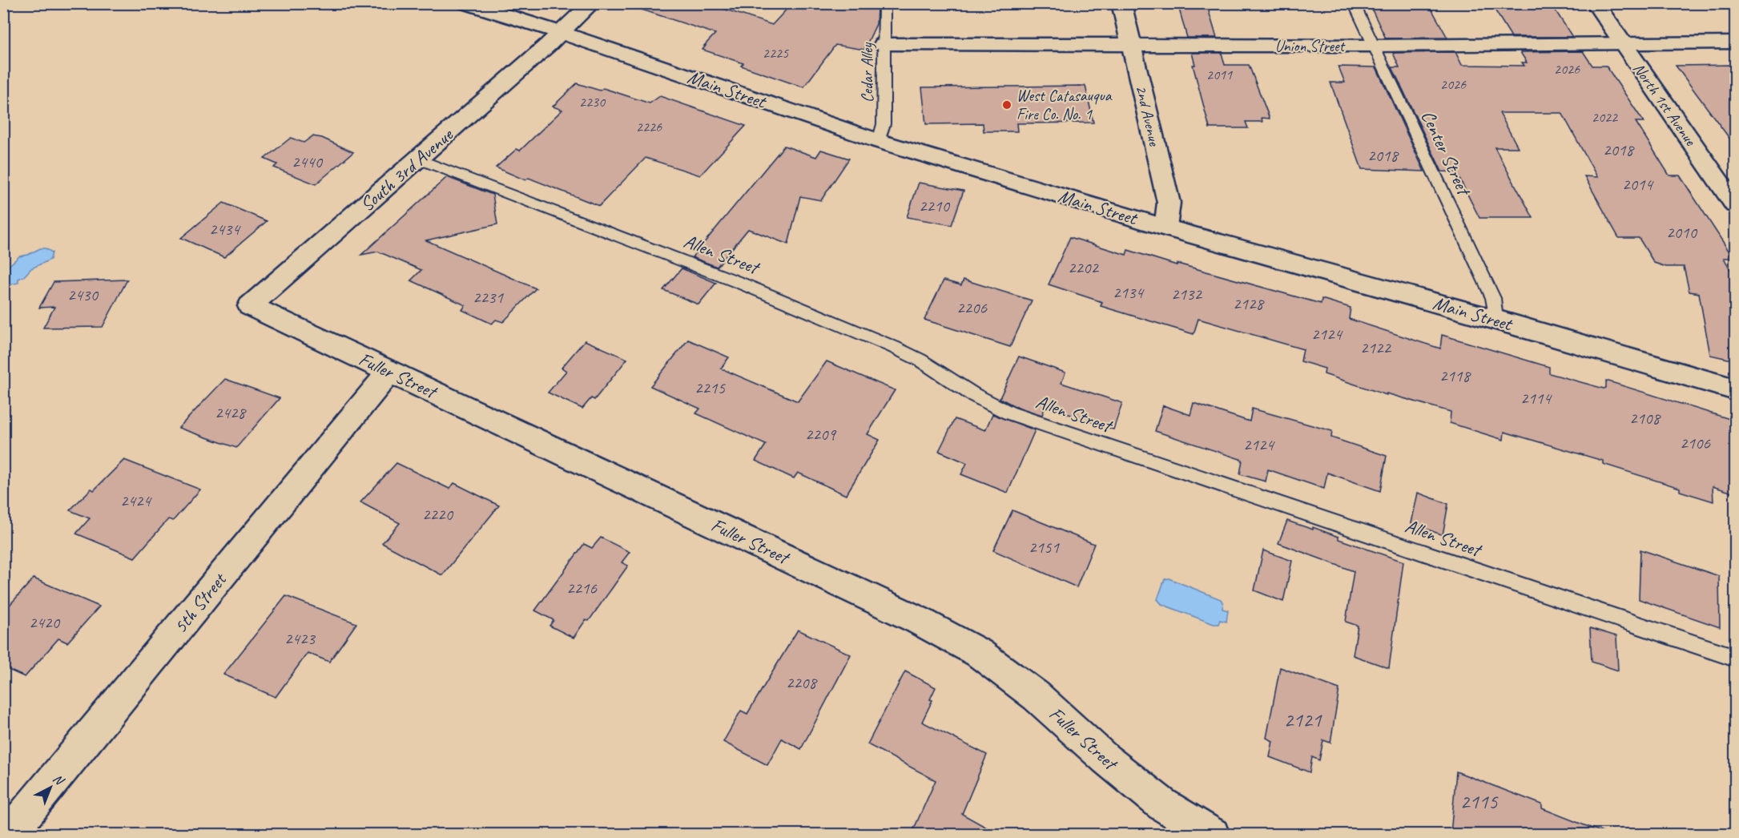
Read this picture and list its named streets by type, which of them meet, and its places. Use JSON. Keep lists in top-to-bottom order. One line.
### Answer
{"streets":{"street":["Union Street","Main Street","North 1st Avenue","2nd Avenue","South 3rd Avenue","Fuller Street","5th Street"],"lane":["Cedar Alley","Center Street","Allen Street"]},"crossings":[["Union Street","Cedar Alley"],["Union Street","North 1st Avenue"],["Union Street","2nd Avenue"],["Union Street","Center Street"],["Cedar Alley","Main Street"],["Main Street","2nd Avenue"],["Main Street","Center Street"],["Main Street","South 3rd Avenue"],["South 3rd Avenue","Allen Street"],["South 3rd Avenue","Fuller Street"],["Fuller Street","5th Street"]],"places":["West Catasauqua Fire Co. No. 1"],"house_numbers":["2225","2026","2011","2026","2230","2022","2226","2018","2018","2440","2014","2210","2434","2010","2202","2134","2132","2430","2231","2128","2206","2124","2122","2118","2215","2114","2428","2108","2209","2106","2124","2424","2220","2151","2216","2420","2423","2208","2121","2115"],"north":"top right"}
